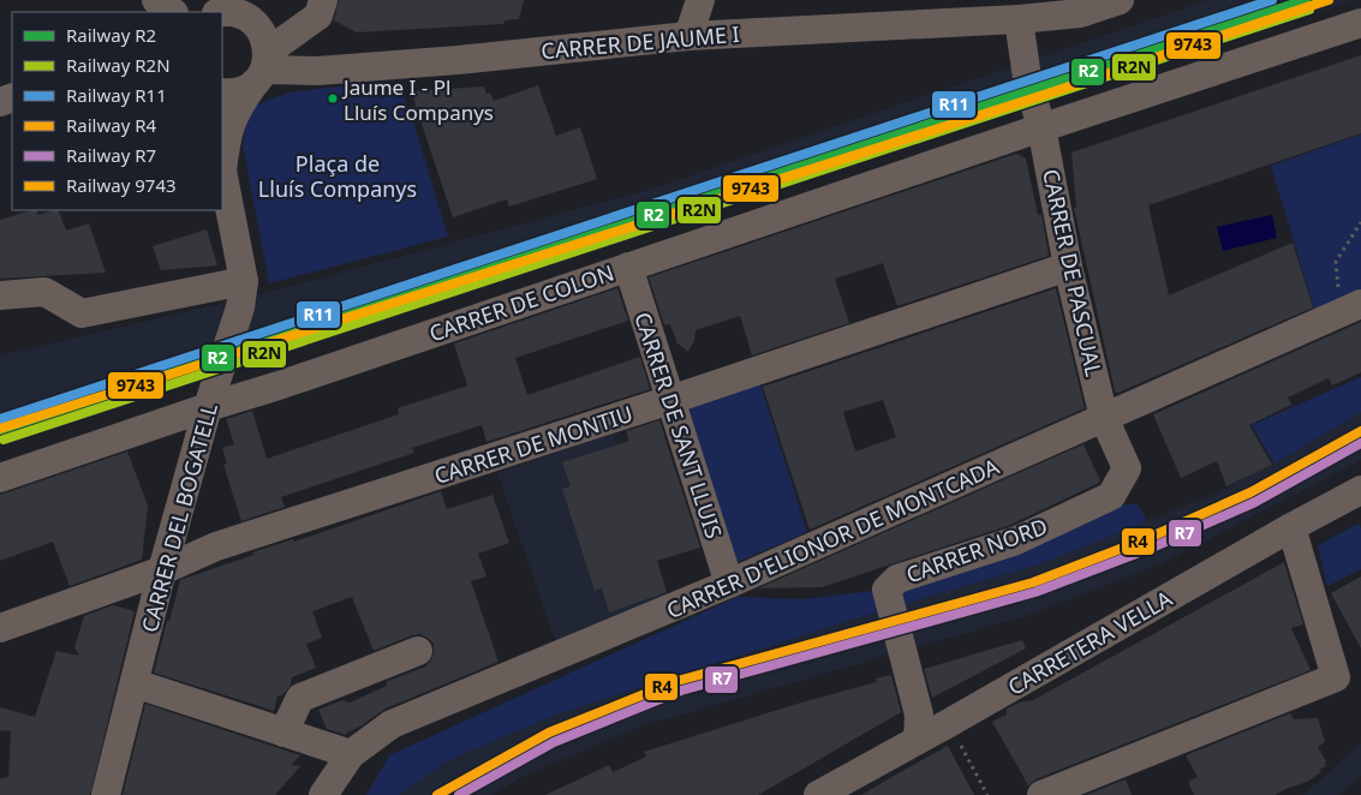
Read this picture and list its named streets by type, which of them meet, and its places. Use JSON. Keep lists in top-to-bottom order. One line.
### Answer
{"streets":{"street":["CARRER DE JAUME I","CARRER DE PASCUAL","CARRER DE COLON","CARRER DE SANT LLUIS","CARRER DE MONTIU","CARRER DEL BOGATELL","CARRER D'ELIONOR DE MONTCADA","CARRER NORD","CARRETERA VELLA"]},"crossings":[["CARRER DE JAUME I","CARRER DE PASCUAL"],["CARRER DE JAUME I","CARRER DEL BOGATELL"],["CARRER DE PASCUAL","CARRER DE COLON"],["CARRER DE PASCUAL","CARRER DE MONTIU"],["CARRER DE PASCUAL","CARRER D'ELIONOR DE MONTCADA"],["CARRER DE PASCUAL","CARRER NORD"],["CARRER DE COLON","CARRER DE SANT LLUIS"],["CARRER DE COLON","CARRER DEL BOGATELL"],["CARRER DE SANT LLUIS","CARRER DE MONTIU"],["CARRER DE SANT LLUIS","CARRER D'ELIONOR DE MONTCADA"],["CARRER DE MONTIU","CARRER DEL BOGATELL"],["CARRER NORD","CARRETERA VELLA"]],"parks":["Plaça de Lluís Companys"],"places":["Jaume I - Pl Lluís Companys"],"lines":["rail line R2","rail line R11","rail line 9743","rail line R2N","rail line R4","rail line R7"],"legend":["Railway R2","Railway R2N","Railway R11","Railway R4","Railway R7","Railway 9743"]}
